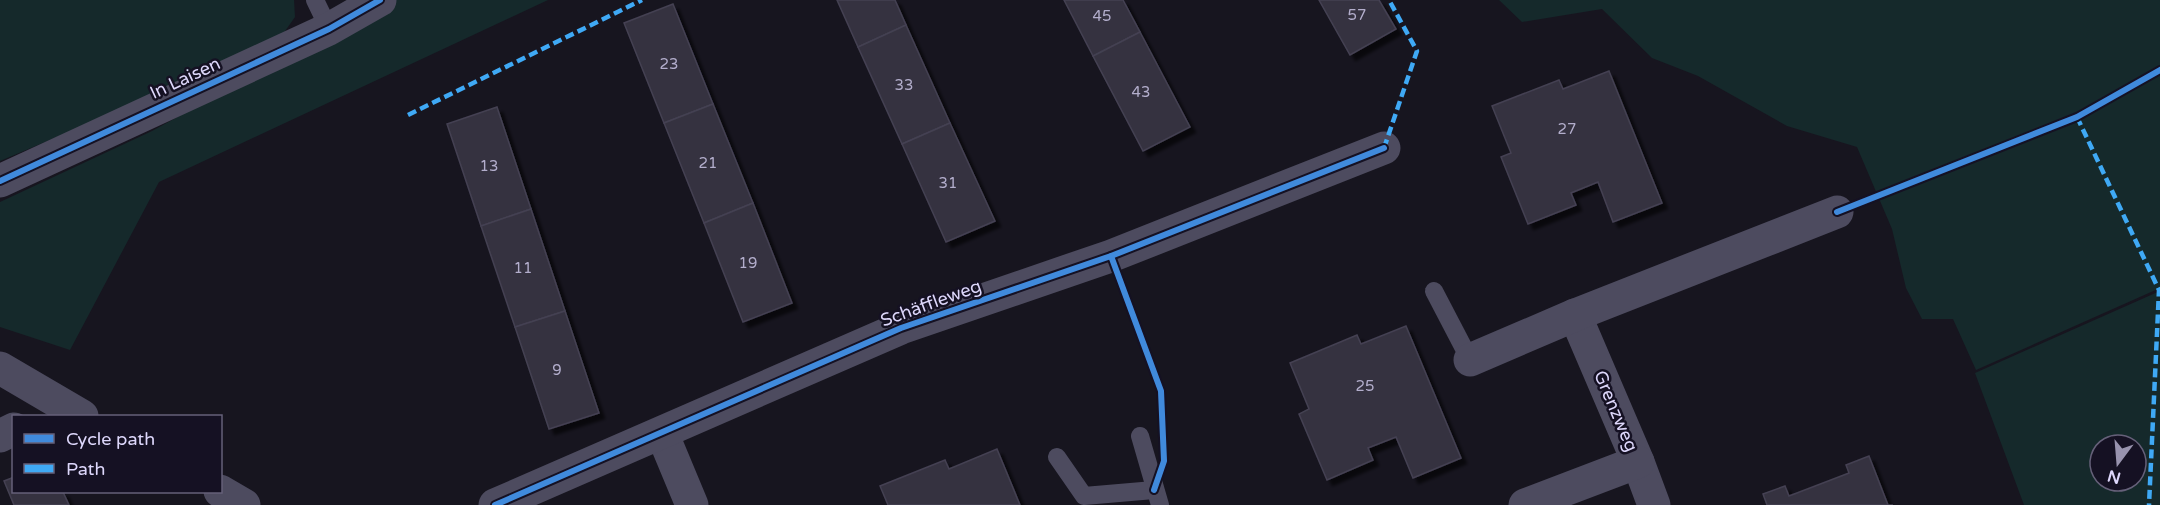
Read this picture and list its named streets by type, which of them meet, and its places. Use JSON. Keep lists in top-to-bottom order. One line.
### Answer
{"streets":{"street":["In Laisen","Schäffleweg","Grenzweg"]},"house_numbers":["57","45","23","33","43","27","21","13","31","19","11","9","25"],"legend":["Cycle path","Path"],"north":"bottom"}
